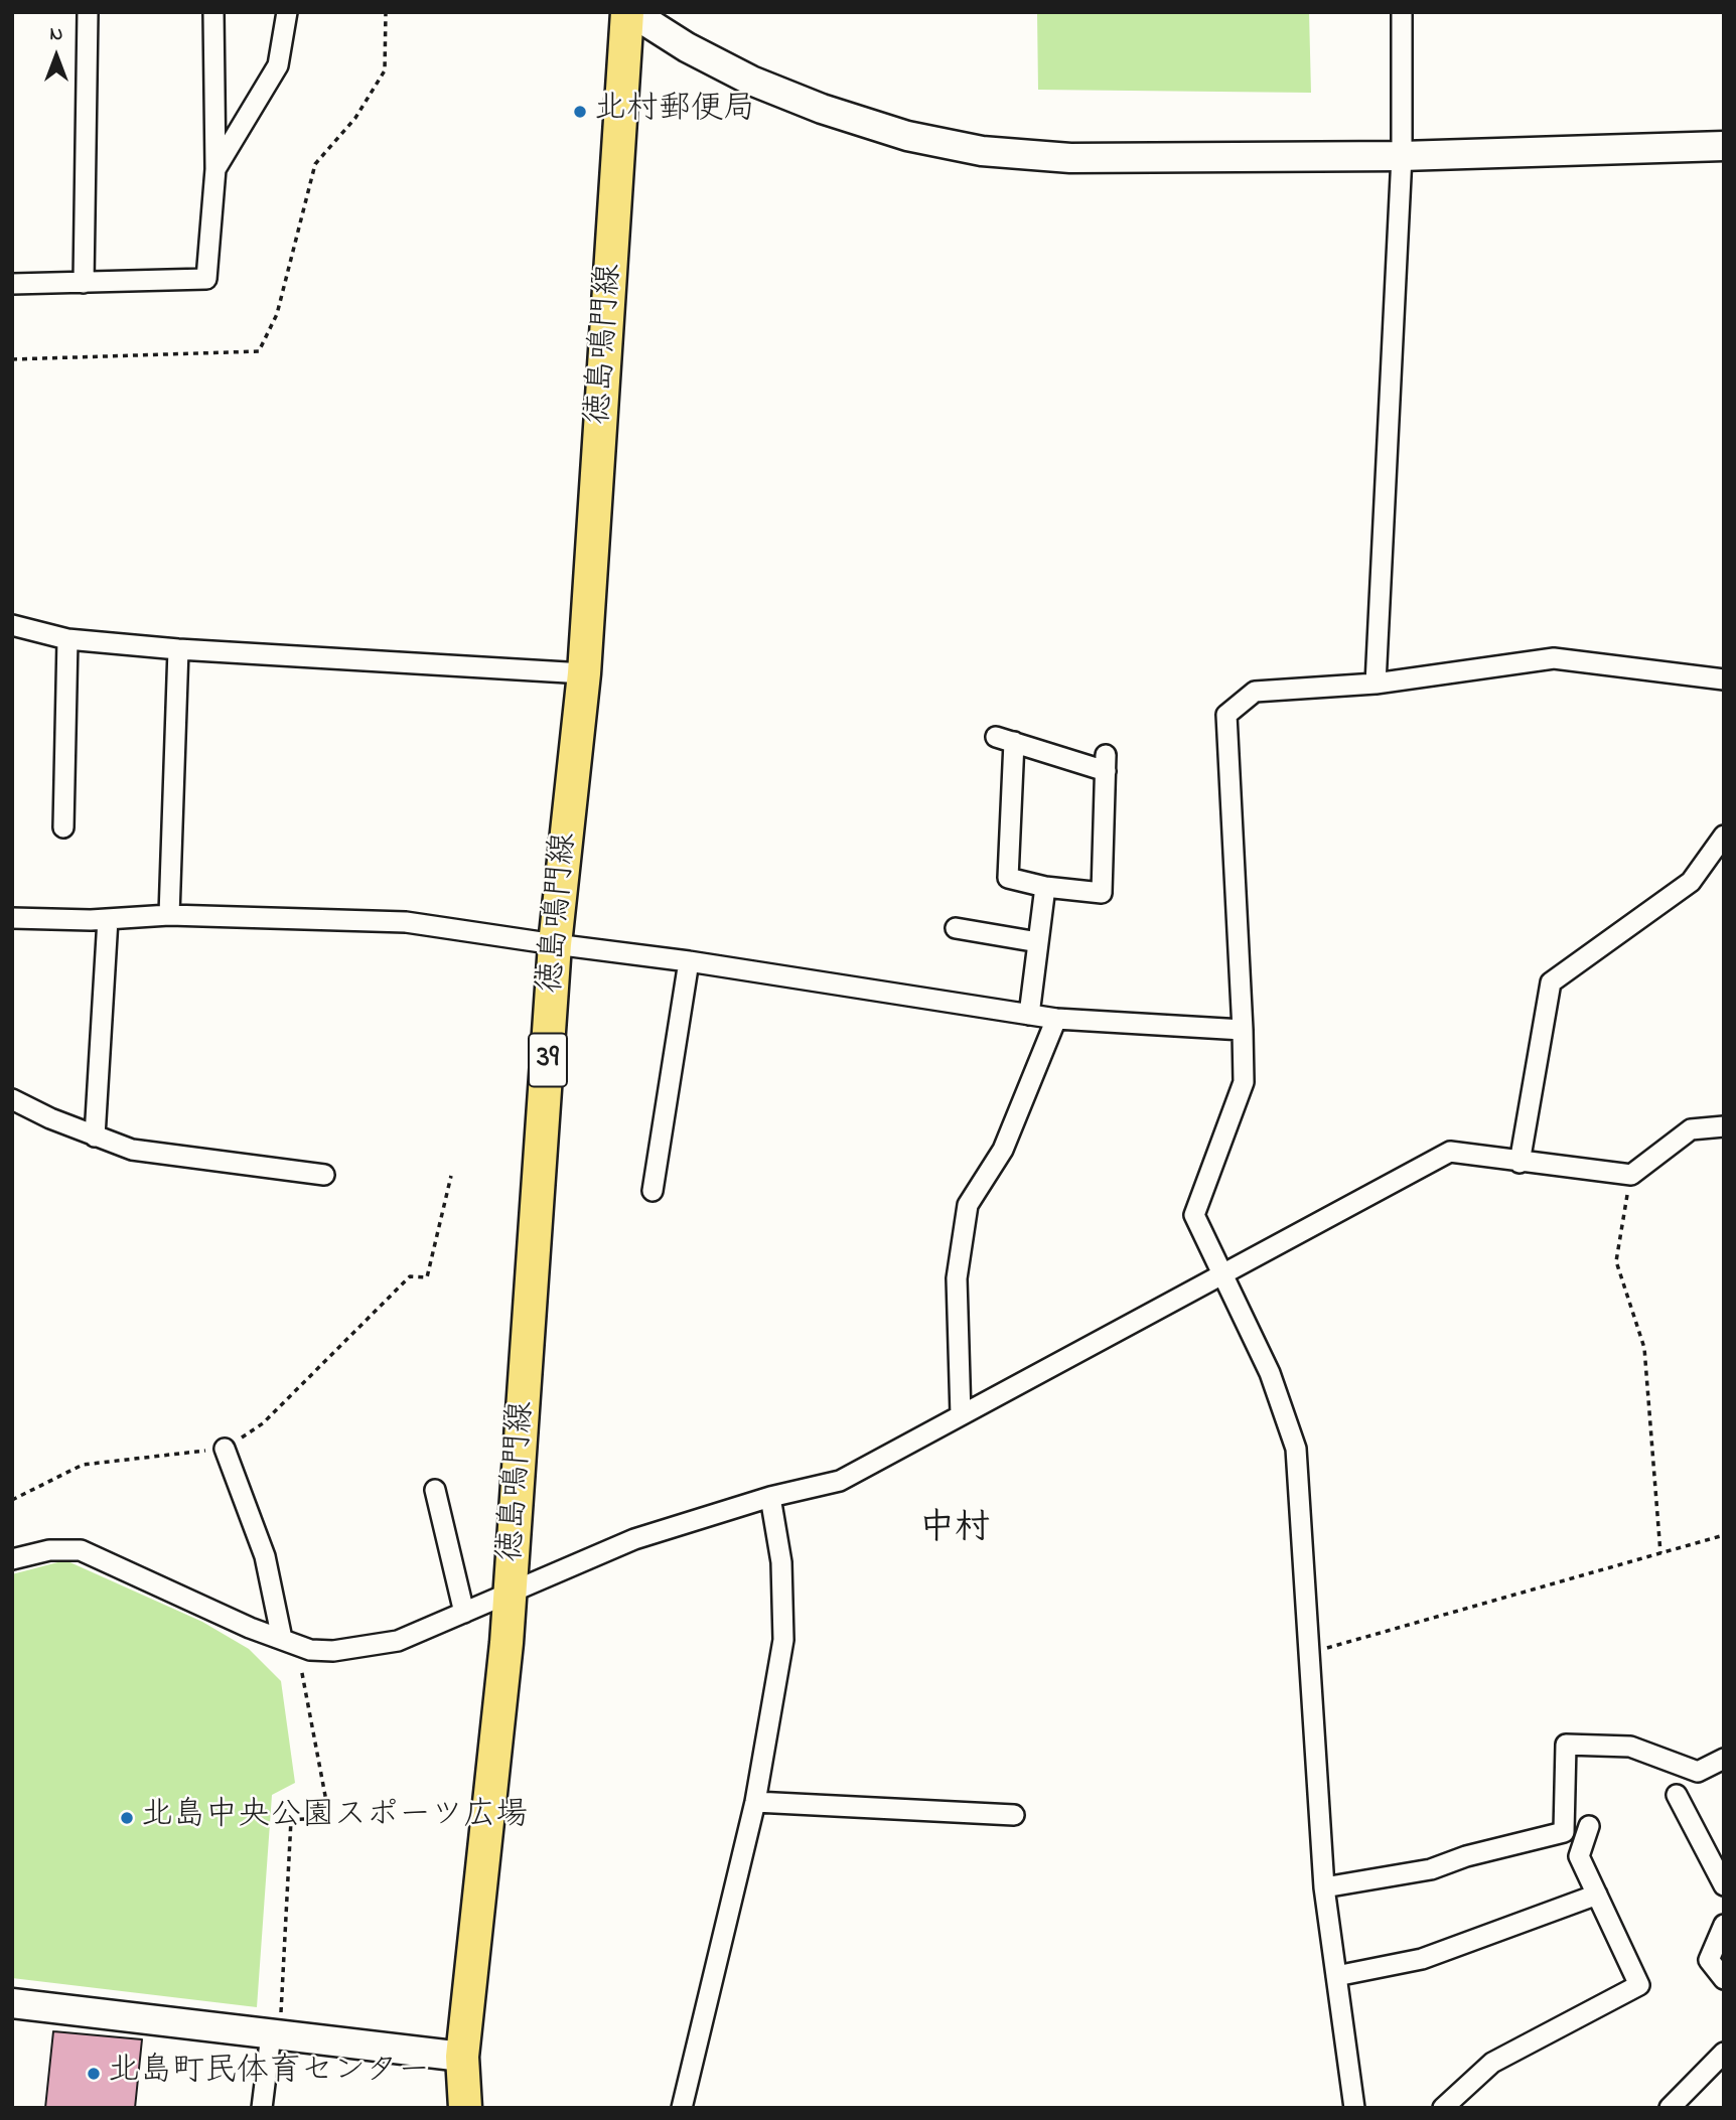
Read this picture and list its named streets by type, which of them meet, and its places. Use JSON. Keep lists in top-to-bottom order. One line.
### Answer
{"streets":{"main road":["徳島鳴門線","39"]},"districts":["中村"],"places":["北村郵便局","北島中央公園スポーツ広場","北島町民体育センター"],"north":"top"}
